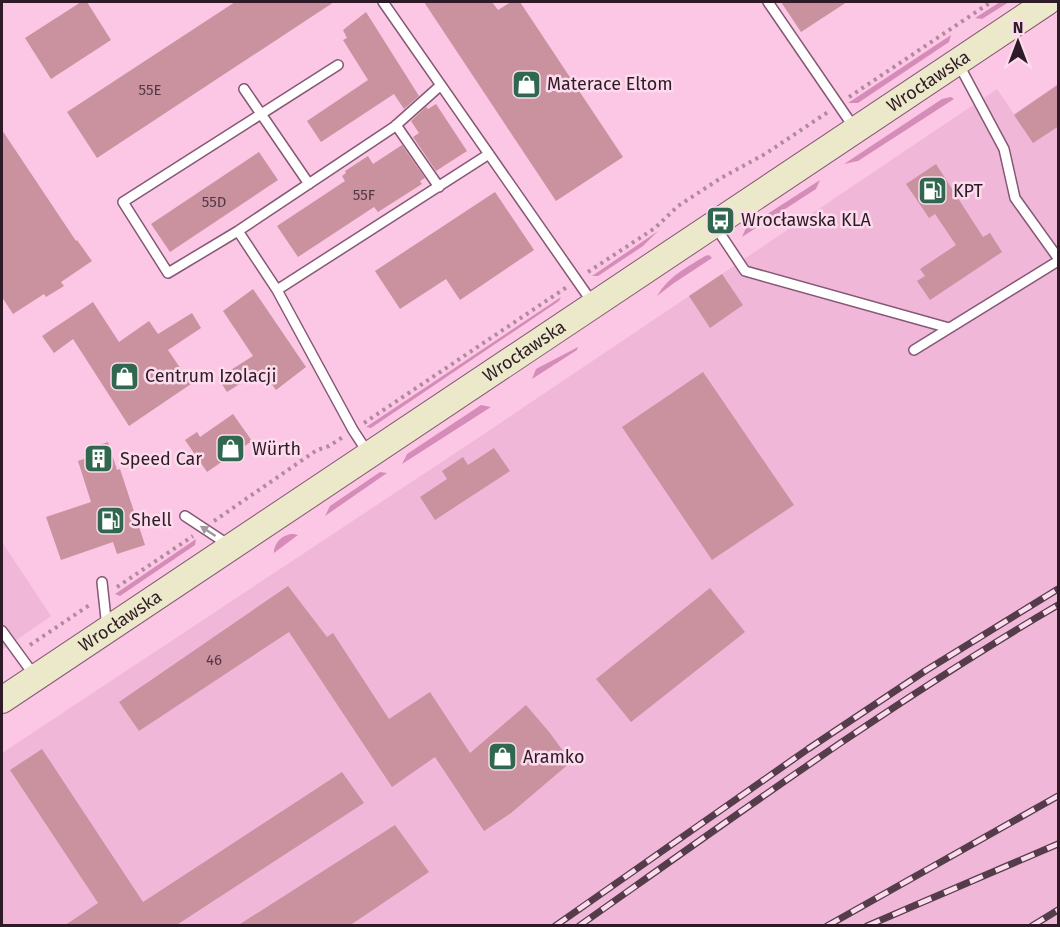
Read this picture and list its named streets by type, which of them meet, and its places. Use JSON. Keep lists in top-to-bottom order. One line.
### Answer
{"streets":{"street":["Wrocławska"]},"places":{"shop":["Materace Eltom","Centrum Izolacji","Würth","Aramko"],"fuel station":["KPT","Shell"],"bus stop":["Wrocławska KLA"],"building":["Speed Car"]},"house_numbers":["55E","55F","55D","46"],"north":"top"}
